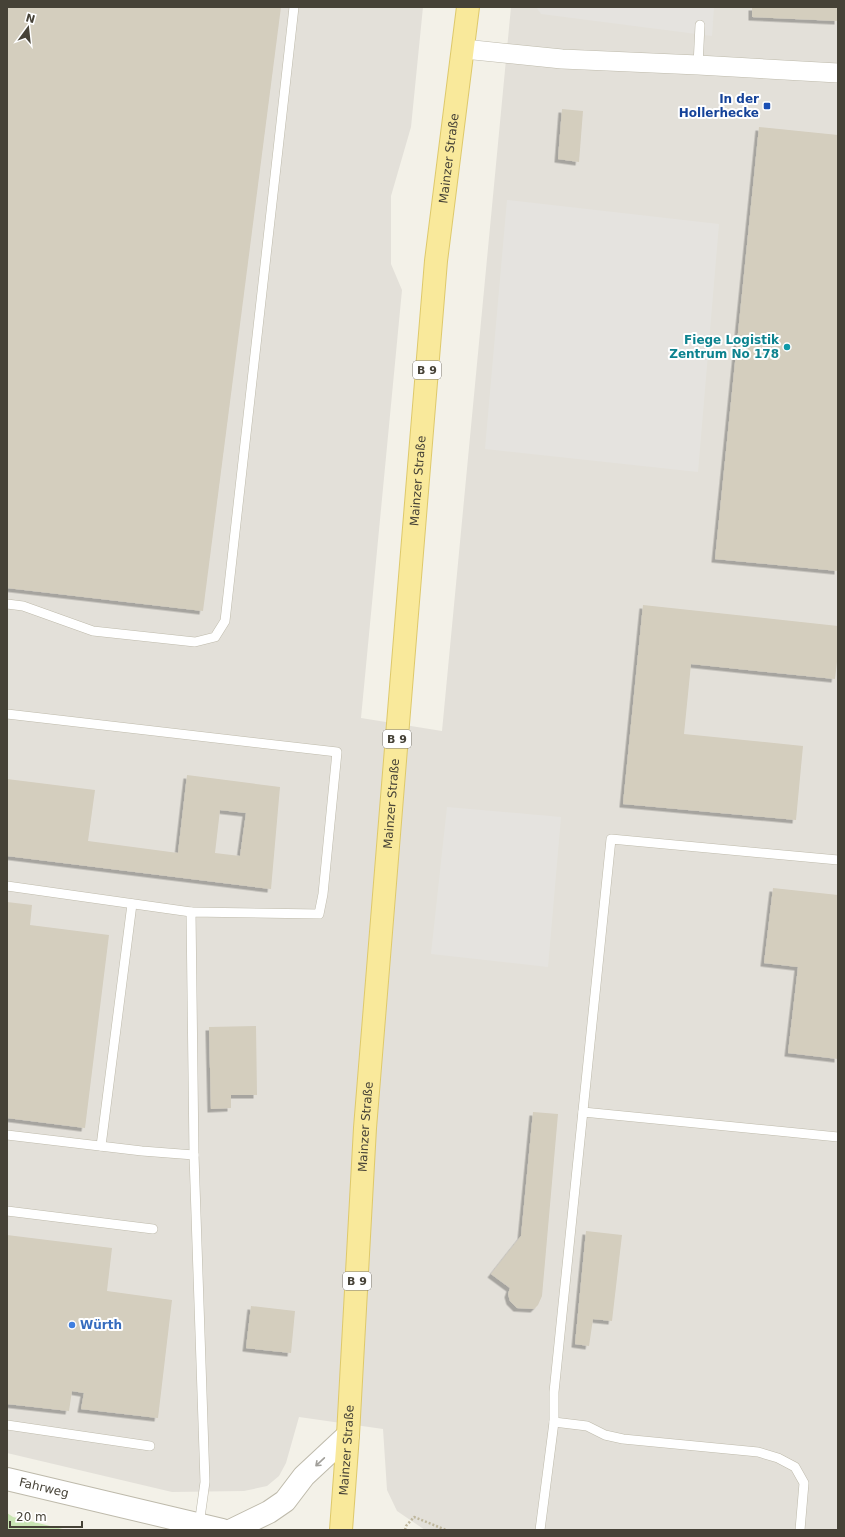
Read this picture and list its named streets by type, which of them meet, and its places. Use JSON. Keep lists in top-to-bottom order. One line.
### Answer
{"streets":{"main road":["Mainzer Straße","B 9"],"street":["Fahrweg"]},"places":{"transit":["In der Hollerhecke"],"other":["Fiege Logistik Zentrum No 178","Würth"]},"scale_bar":"20 m","north":"top"}
